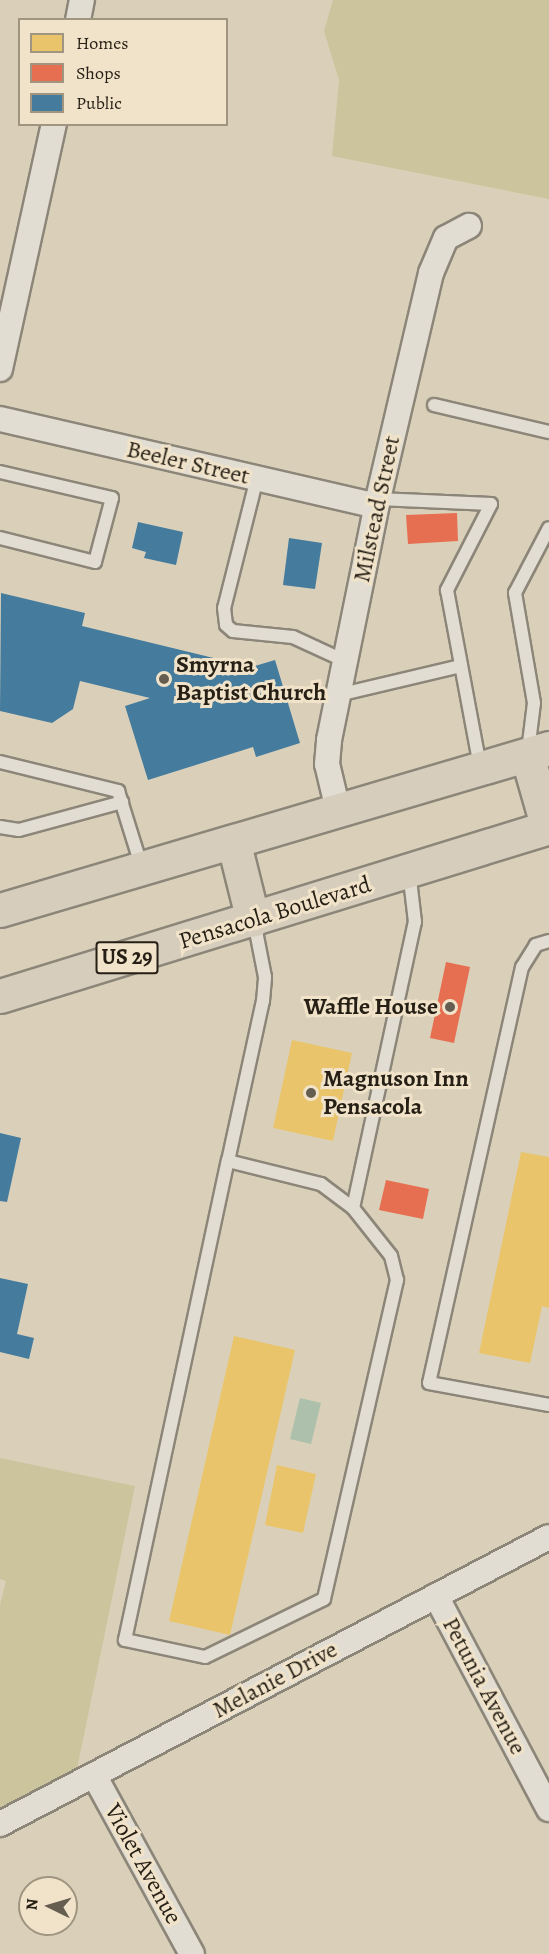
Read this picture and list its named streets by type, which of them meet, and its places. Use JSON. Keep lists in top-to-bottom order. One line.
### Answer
{"streets":{"main road":["Pensacola Boulevard","US 29"],"street":["Beeler Street","Milstead Street","Melanie Drive","Petunia Avenue","Violet Avenue"]},"crossings":[["Beeler Street","Milstead Street"],["Melanie Drive","Petunia Avenue"],["Melanie Drive","Violet Avenue"]],"places":["Smyrna Baptist Church","Waffle House","Magnuson Inn Pensacola"],"legend":["Homes","Shops","Public"],"north":"left"}
